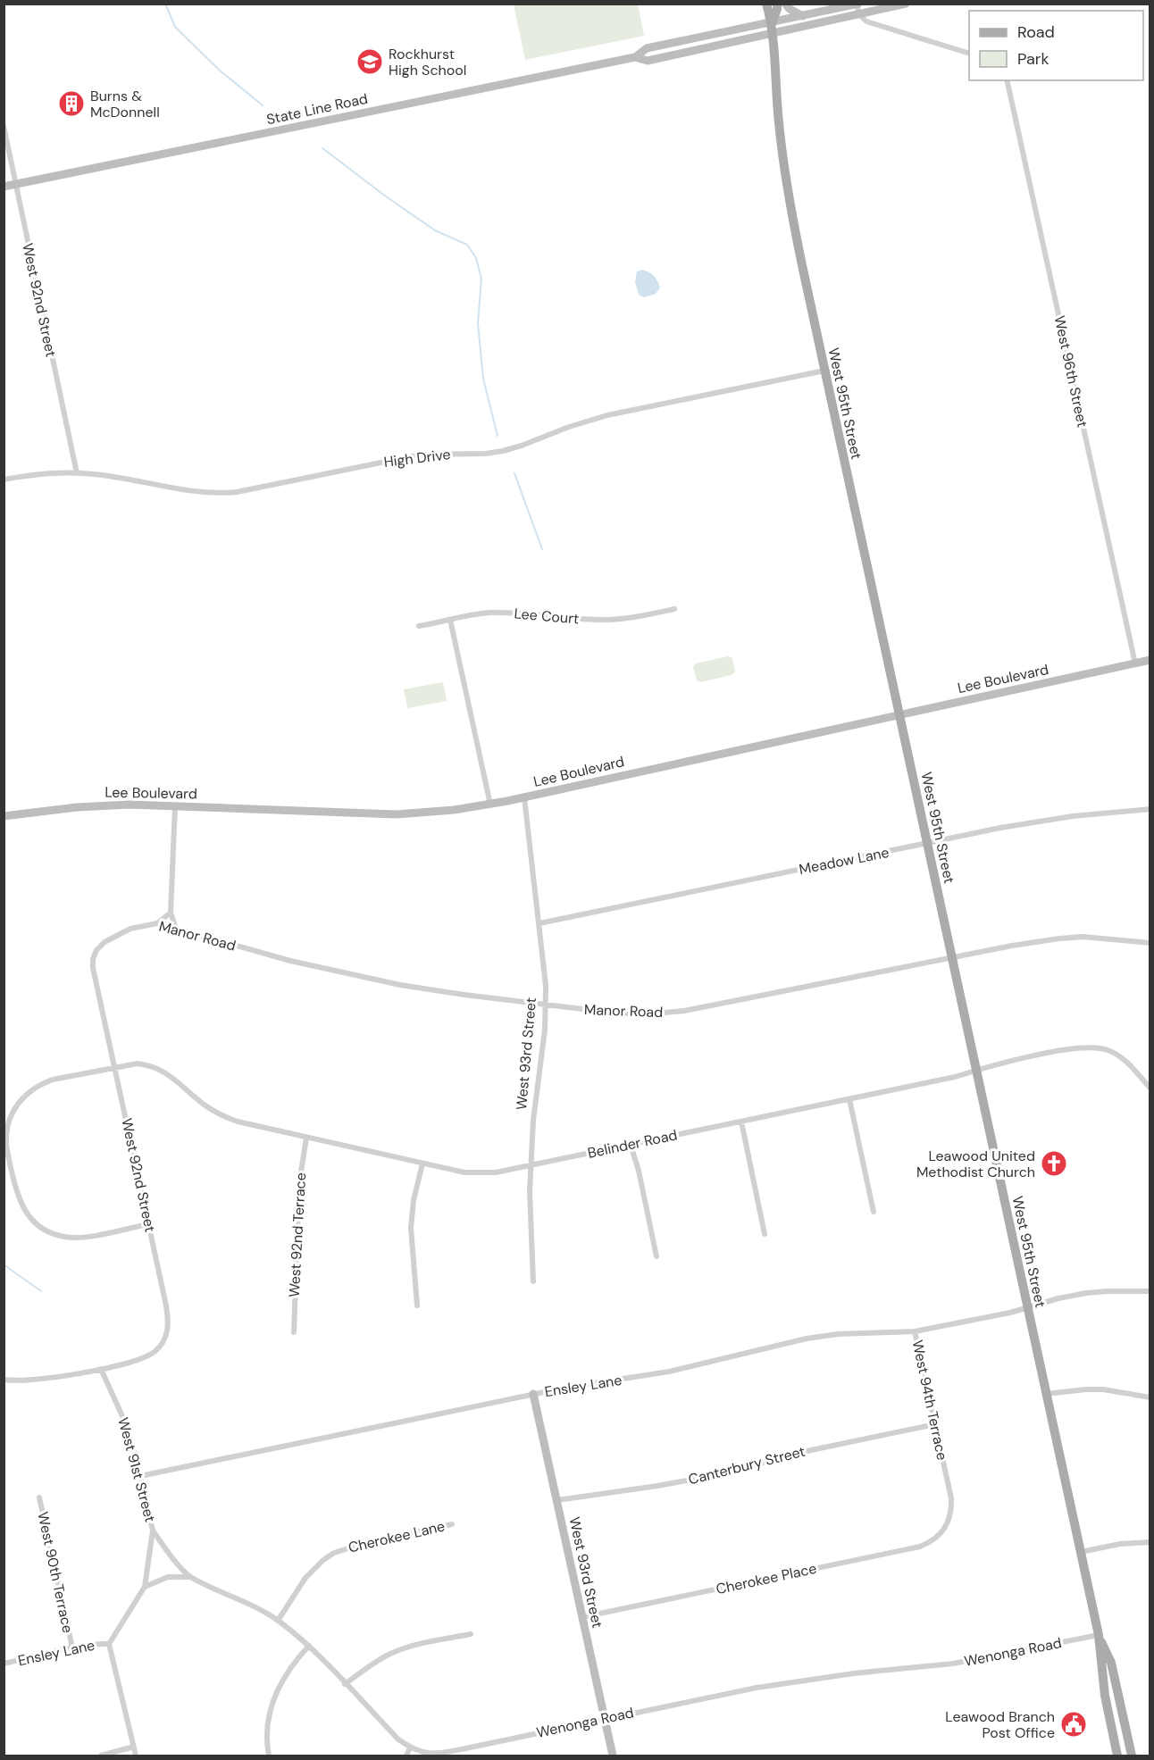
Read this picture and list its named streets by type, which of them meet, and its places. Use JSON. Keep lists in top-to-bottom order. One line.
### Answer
{"streets":{"main road":["West 95th Street"],"street":["State Line Road","West 92nd Street","West 96th Street","High Drive","Lee Court","Lee Boulevard","Meadow Lane","Manor Road","West 93rd Street","Belinder Road","West 92nd Terrace","Ensley Lane","West 94th Terrace","Canterbury Street","West 91st Street","Cherokee Lane","West 90th Terrace","Cherokee Place","Wenonga Road"]},"crossings":[["State Line Road","West 92nd Street"],["State Line Road","West 95th Street"],["West 92nd Street","High Drive"],["West 92nd Street","Manor Road"],["West 92nd Street","Belinder Road"],["West 92nd Street","West 91st Street"],["West 96th Street","Lee Boulevard"],["West 95th Street","High Drive"],["West 95th Street","Lee Boulevard"],["West 95th Street","Meadow Lane"],["West 95th Street","Manor Road"],["West 95th Street","Belinder Road"],["West 95th Street","Ensley Lane"],["West 95th Street","Wenonga Road"],["Lee Boulevard","West 93rd Street"],["Meadow Lane","West 93rd Street"],["Manor Road","West 93rd Street"],["West 93rd Street","Belinder Road"],["West 93rd Street","Ensley Lane"],["West 93rd Street","Canterbury Street"],["West 93rd Street","Cherokee Place"],["West 93rd Street","Wenonga Road"],["Belinder Road","West 92nd Terrace"],["Ensley Lane","West 94th Terrace"],["Ensley Lane","West 91st Street"],["Ensley Lane","West 90th Terrace"],["West 94th Terrace","Canterbury Street"],["West 94th Terrace","Cherokee Place"],["West 91st Street","Wenonga Road"],["Cherokee Lane","Wenonga Road"]],"places":{"school or university":["Rockhurst High School"],"building":["Burns & McDonnell"],"church":["Leawood United Methodist Church"],"public building":["Leawood Branch Post Office"]},"legend":["Road","Park"]}
